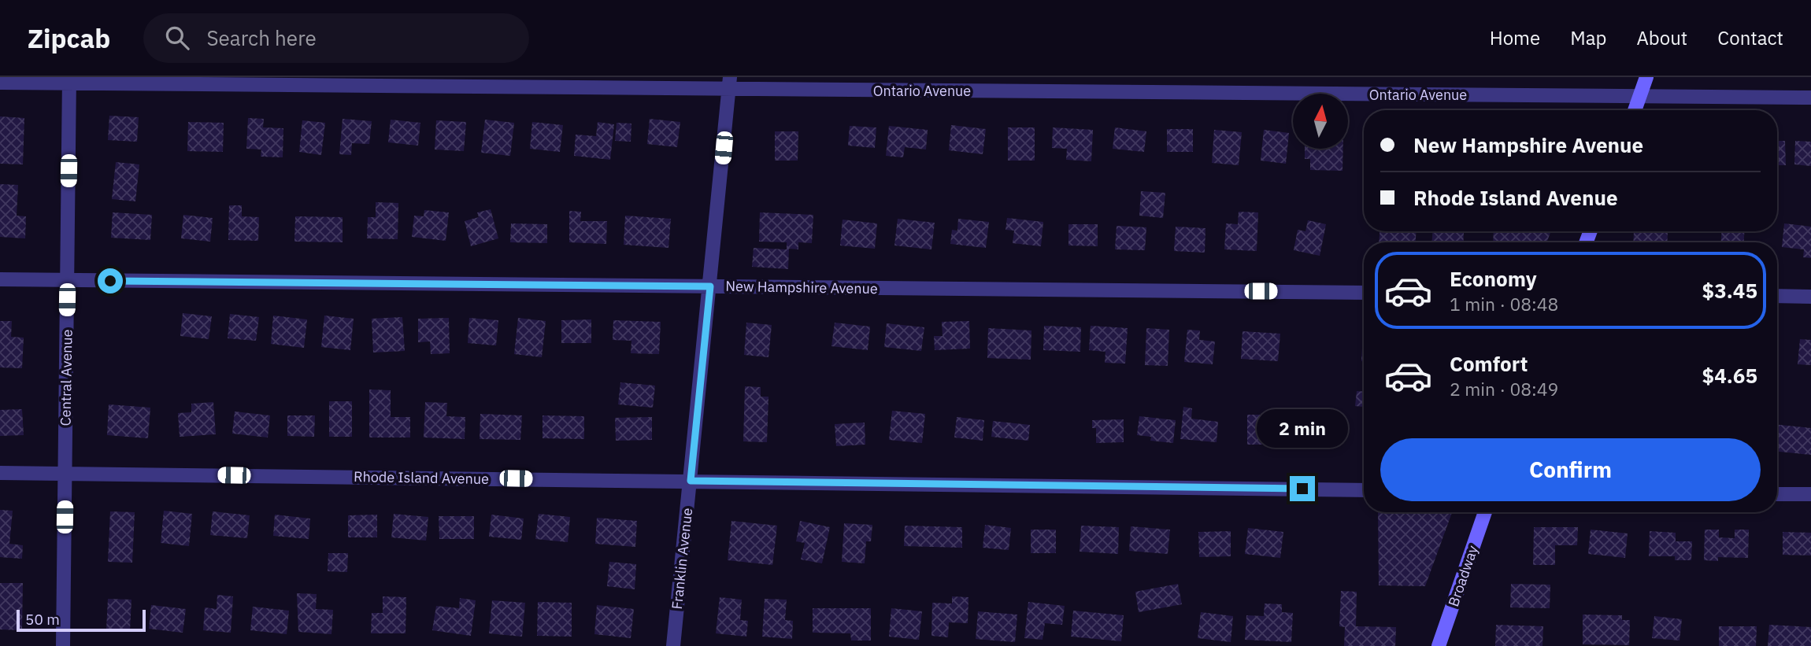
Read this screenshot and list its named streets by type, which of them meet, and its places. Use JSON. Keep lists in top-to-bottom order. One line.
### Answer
{"streets":{"main road":["Broadway"],"street":["Ontario Avenue","New Hampshire Avenue","Central Avenue","Rhode Island Avenue","Franklin Avenue"]},"crossings":[["Ontario Avenue","Central Avenue"],["Ontario Avenue","Franklin Avenue"],["New Hampshire Avenue","Central Avenue"],["New Hampshire Avenue","Franklin Avenue"],["Central Avenue","Rhode Island Avenue"],["Rhode Island Avenue","Franklin Avenue"]],"scale_bar":"50 m","north":"top","page":{"header":"Zipcab","search":"Search here","nav":["Home","Map","About","Contact"],"banner":["New Hampshire Avenue","Rhode Island Avenue"],"list":[{"name":"Economy","note":"1 min · 08:48","value":"$3.45"},{"name":"Comfort","note":"2 min · 08:49","value":"$4.65"}],"bubble":"2 min","buttons":"Confirm","scale":"50 m"}}
